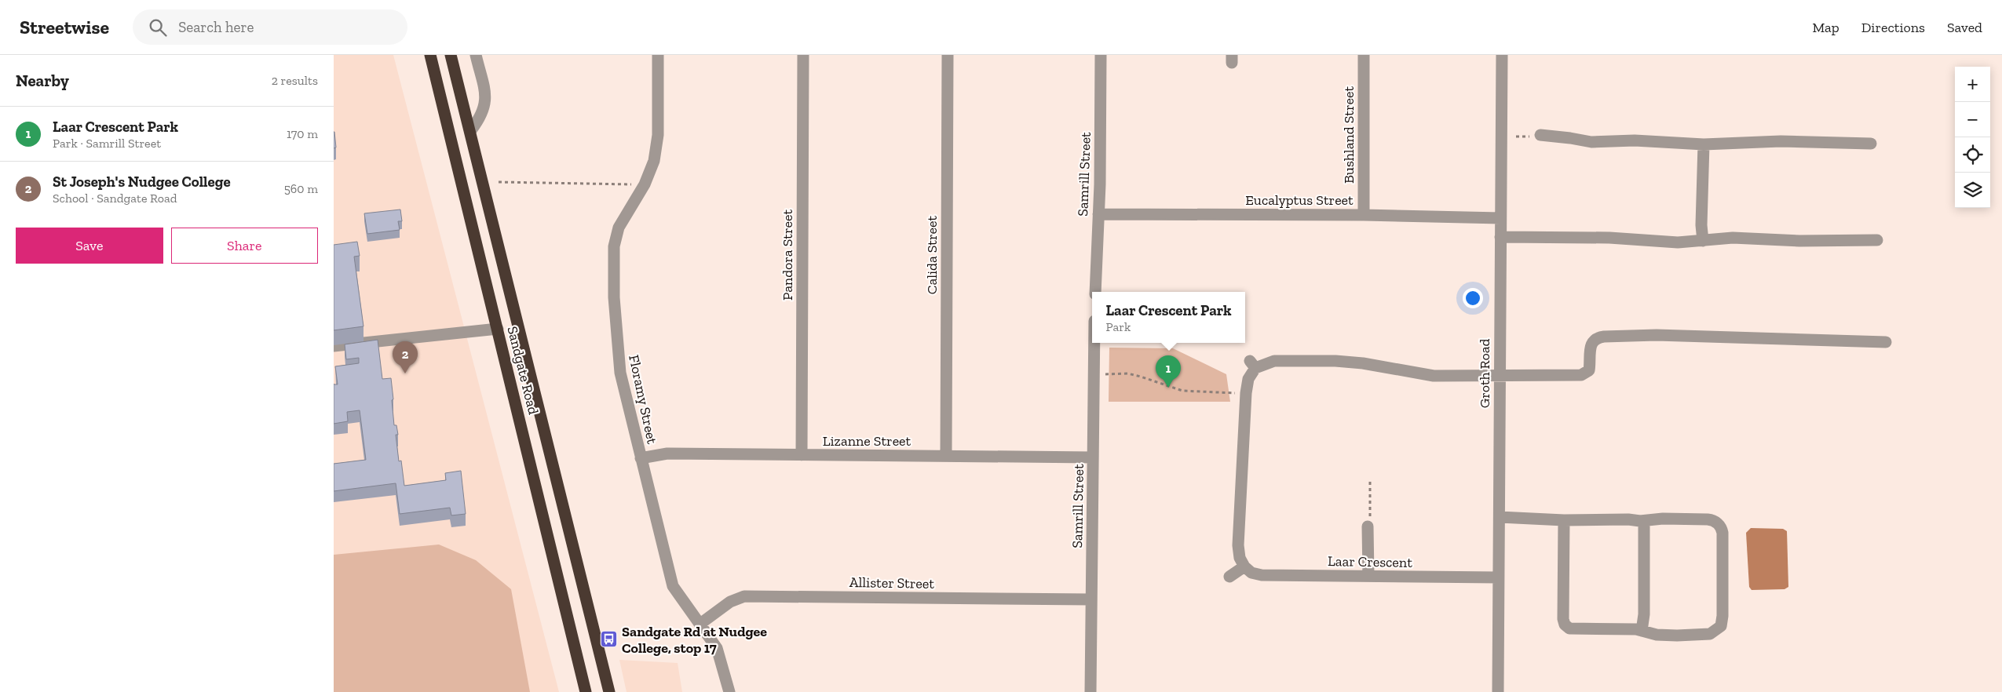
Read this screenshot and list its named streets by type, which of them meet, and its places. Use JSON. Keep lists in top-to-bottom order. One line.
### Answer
{"streets":{"highway":["Sandgate Road"],"street":["Bushland Street","Samrill Street","Eucalyptus Street","Pandora Street","Calida Street","Groth Road","Floramy Street","Lizanne Street","Laar Crescent","Allister Street"]},"crossings":[["Bushland Street","Eucalyptus Street"],["Samrill Street","Eucalyptus Street"],["Samrill Street","Lizanne Street"],["Samrill Street","Allister Street"],["Eucalyptus Street","Groth Road"],["Pandora Street","Lizanne Street"],["Calida Street","Lizanne Street"],["Groth Road","Laar Crescent"],["Floramy Street","Lizanne Street"],["Floramy Street","Allister Street"]],"places":{"bus stop":["Sandgate Rd at Nudgee College, stop 17"]},"page":{"header":"Streetwise","search":"Search here","nav":["Map","Directions","Saved"],"heading":["Nearby","2 results"],"map_buttons":["+","−"],"list":[{"mark":"1","name":"Laar Crescent Park","note":"Park · Samrill Street","value":"170 m"},{"mark":"2","name":"St Joseph's Nudgee College","note":"School · Sandgate Road","value":"560 m"}],"buttons":["Save","Share"],"popup":["Laar Crescent Park","Park"],"pins":["2","1"]}}
